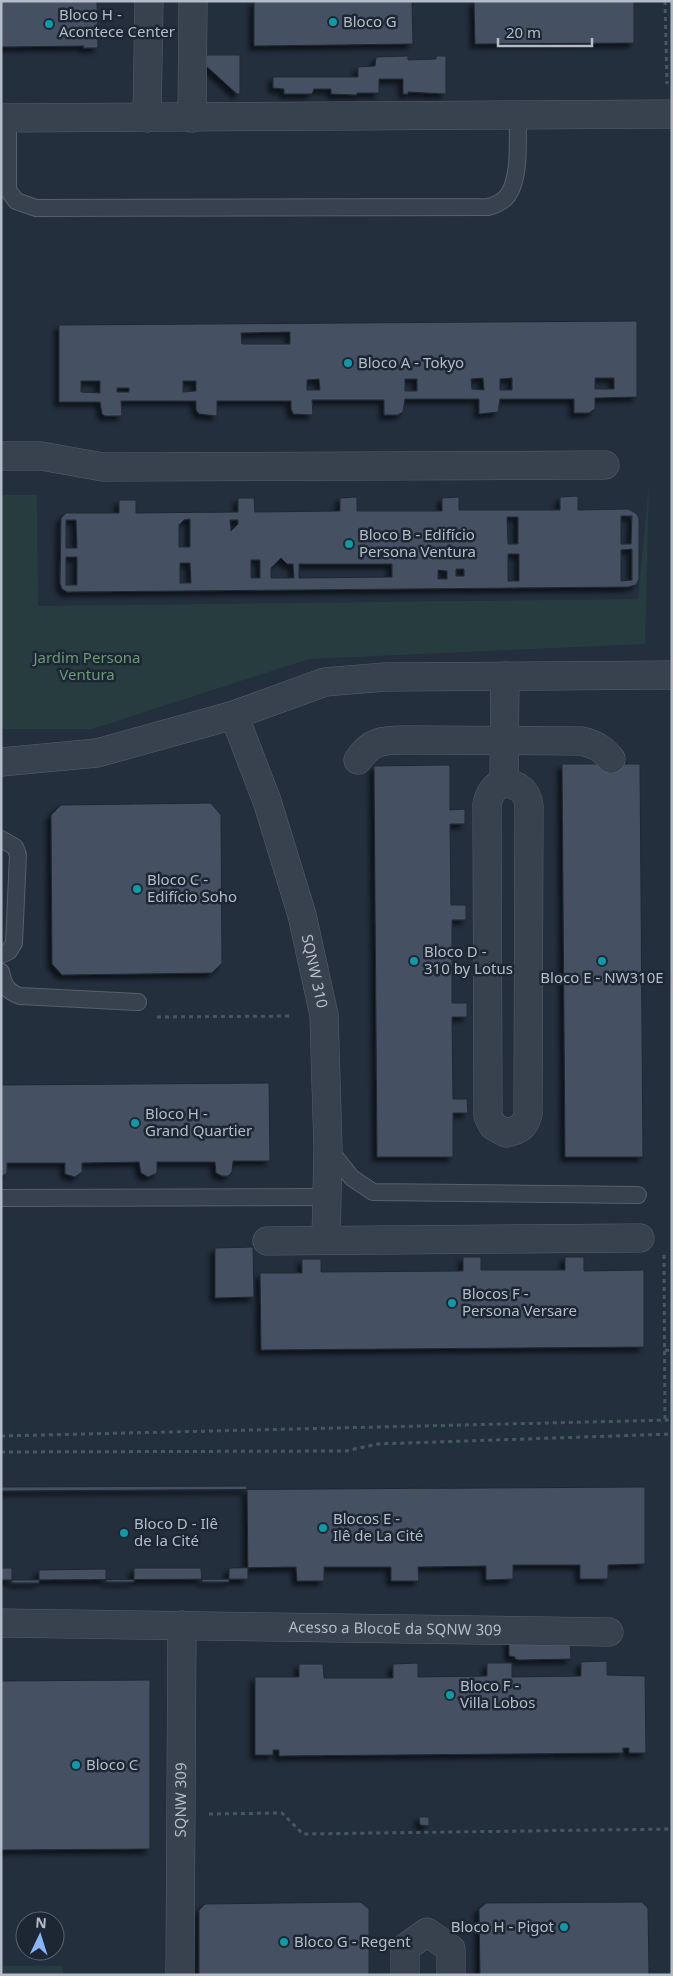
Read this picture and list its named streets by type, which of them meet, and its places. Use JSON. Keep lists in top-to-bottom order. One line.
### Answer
{"streets":{"street":["SQNW 310","Acesso a BlocoE da SQNW 309","SQNW 309"]},"crossings":[["Acesso a BlocoE da SQNW 309","SQNW 309"]],"parks":["Jardim Persona Ventura"],"places":["Bloco G","Bloco H - Acontece Center","Bloco A - Tokyo","Bloco B - Edifício Persona Ventura","Bloco C - Edifício Soho","Bloco D - 310 by Lotus","Bloco E - NW310E","Bloco H - Grand Quartier","Blocos F - Persona Versare","Blocos E - Ilê de La Cité","Bloco D - Ilê de la Cité","Bloco F - Villa Lobos","Bloco C","Bloco H - Pigot","Bloco G - Regent"],"scale_bar":"20 m","north":"top"}
